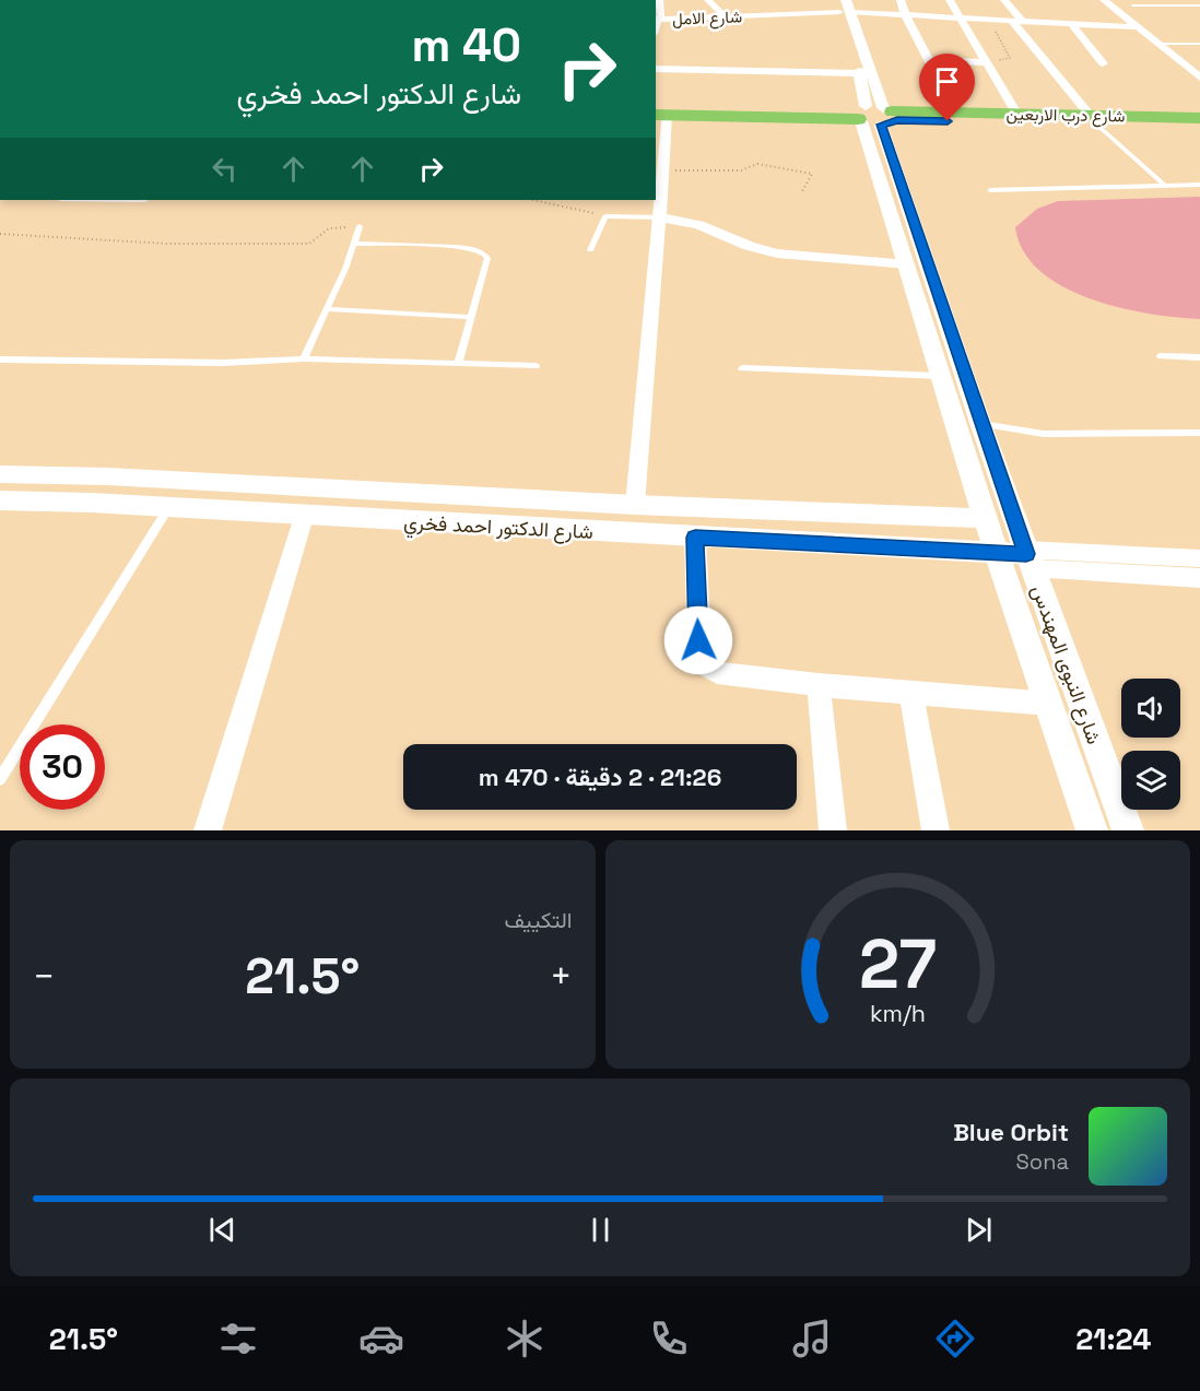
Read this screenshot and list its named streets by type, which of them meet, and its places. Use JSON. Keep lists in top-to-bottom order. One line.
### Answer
{"streets":{"highway":["شارع درب الاربعين"],"street":["شارع الامل","شارع الدكتور احمد فخري","شارع النبوى المهندس"]},"crossings":[["شارع الامل","شارع النبوى المهندس"],["شارع درب الاربعين","شارع النبوى المهندس"],["شارع الدكتور احمد فخري","شارع النبوى المهندس"]],"page":{"turn":["40 m","شارع الدكتور احمد فخري"],"limit":"30","trip":"21:26 · 2 دقيقة · 470 m","tile":"التكييف","heat":["−","21.5°","+"],"song":["Blue Orbit","Sona"],"tabs":["21:24","21.5°"],"gauge":["27","km/h"]}}
